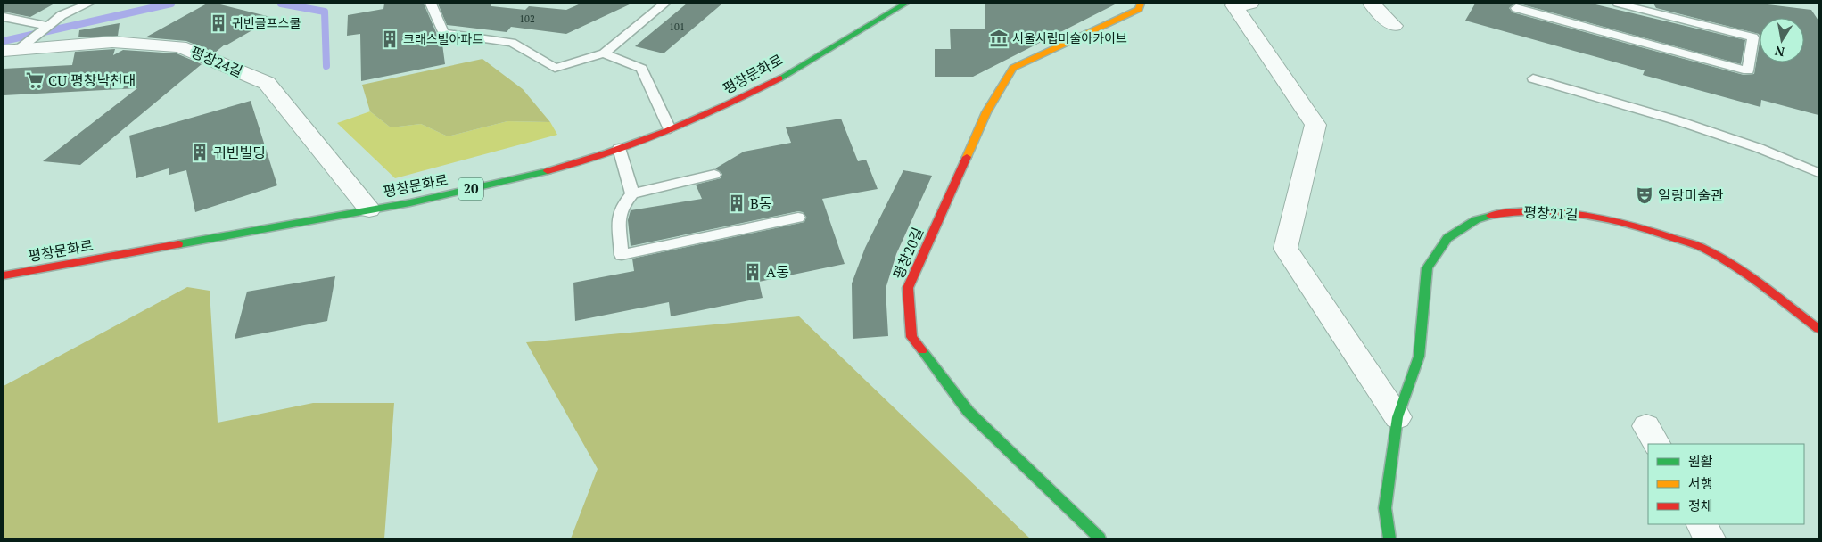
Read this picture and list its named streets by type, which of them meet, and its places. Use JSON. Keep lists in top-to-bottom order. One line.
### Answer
{"streets":{"street":["평창24길","평창문화로","20","평창21길","평창20길"]},"crossings":[["평창24길","평창문화로"]],"places":{"building":["귀빈골프스쿨","크래스빌아파트","귀빈빌딩","B동","A동"],"museum":["서울시립미술아카이브"],"supermarket":["CU 평창낙천대"],"theatre":["일랑미술관"]},"house_numbers":["102","101"],"legend":["원활","서행","정체"],"north":"bottom"}
